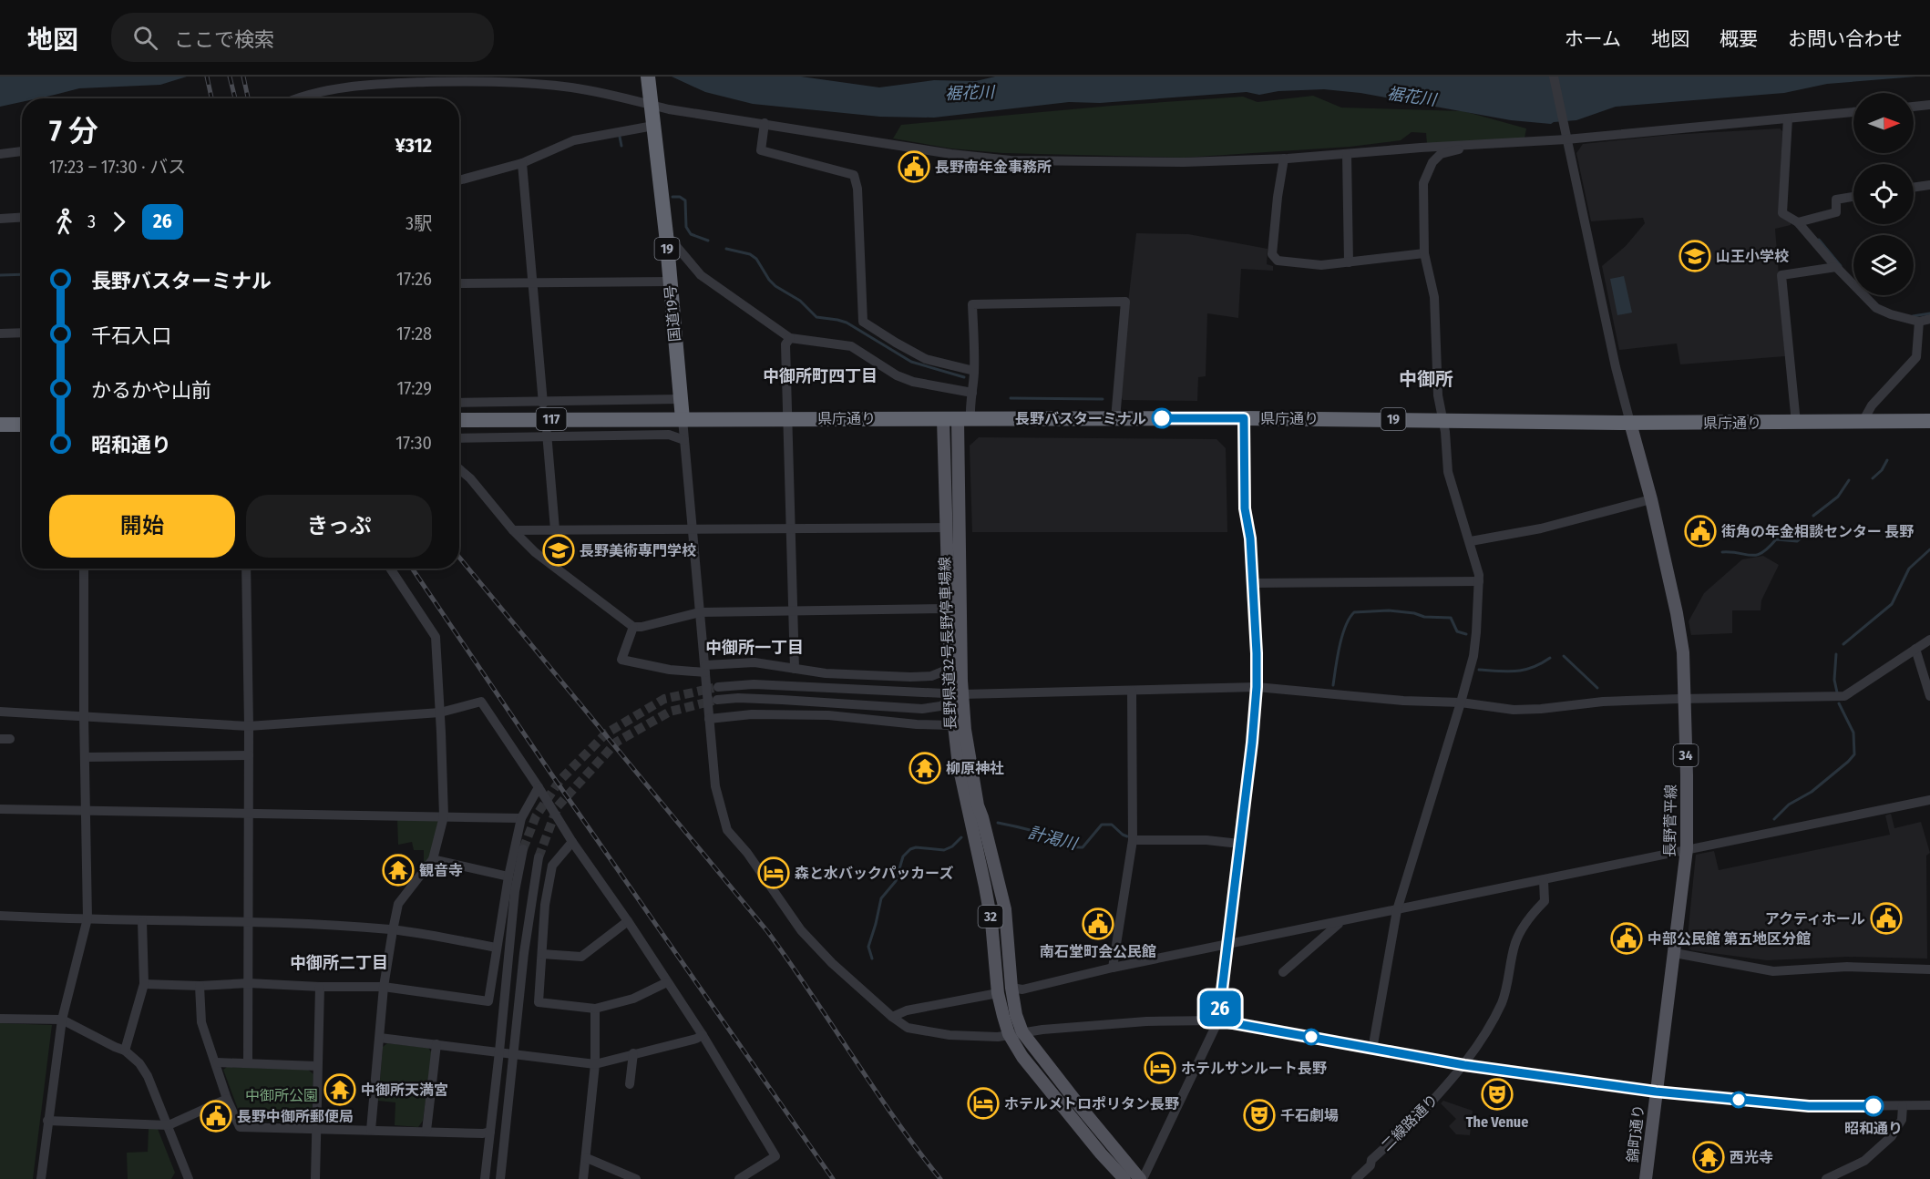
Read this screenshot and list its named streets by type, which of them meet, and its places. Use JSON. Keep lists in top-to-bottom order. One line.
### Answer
{"streets":{"highway":["19","国道19号","県庁通り","117"],"main road":["長野県道32号長野停車場線","34","長野菅平線","32","錦町通り"],"street":["二線路通り"]},"crossings":[["国道19号","県庁通り"],["県庁通り","長野県道32号長野停車場線"],["県庁通り","長野菅平線"],["長野菅平線","錦町通り"]],"districts":["中御所町四丁目","中御所","中御所一丁目","中御所二丁目"],"water":["裾花川","計渇川"],"parks":["中御所公園"],"places":{"public building":["長野南年金事務所","街角の年金相談センター 長野","アクティホール","南石堂町会公民館","中部公民館 第五地区分館","長野中御所郵便局"],"school or university":["山王小学校","長野美術専門学校"],"other":["長野バスターミナル","昭和通り"],"temple":["柳原神社","観音寺","中御所天満宮","西光寺"],"hotel":["森と水バックパッカーズ","ホテルサンルート長野","ホテルメトロポリタン長野"],"theatre":["The Venue","千石劇場"]},"lines":["bus line 26"],"north":"right","page":{"header":"地図","search":"ここで検索","nav":["ホーム","地図","概要","お問い合わせ"],"on_map":"26","heading":["7 分","17:23 – 17:30 · バス","¥312"],"legs":["3","26","3駅"],"list":[{"name":"長野バスターミナル","value":"17:26"},{"name":"千石入口","value":"17:28"},{"name":"かるかや山前","value":"17:29"},{"name":"昭和通り","value":"17:30"}],"buttons":["開始","きっぷ"]}}
